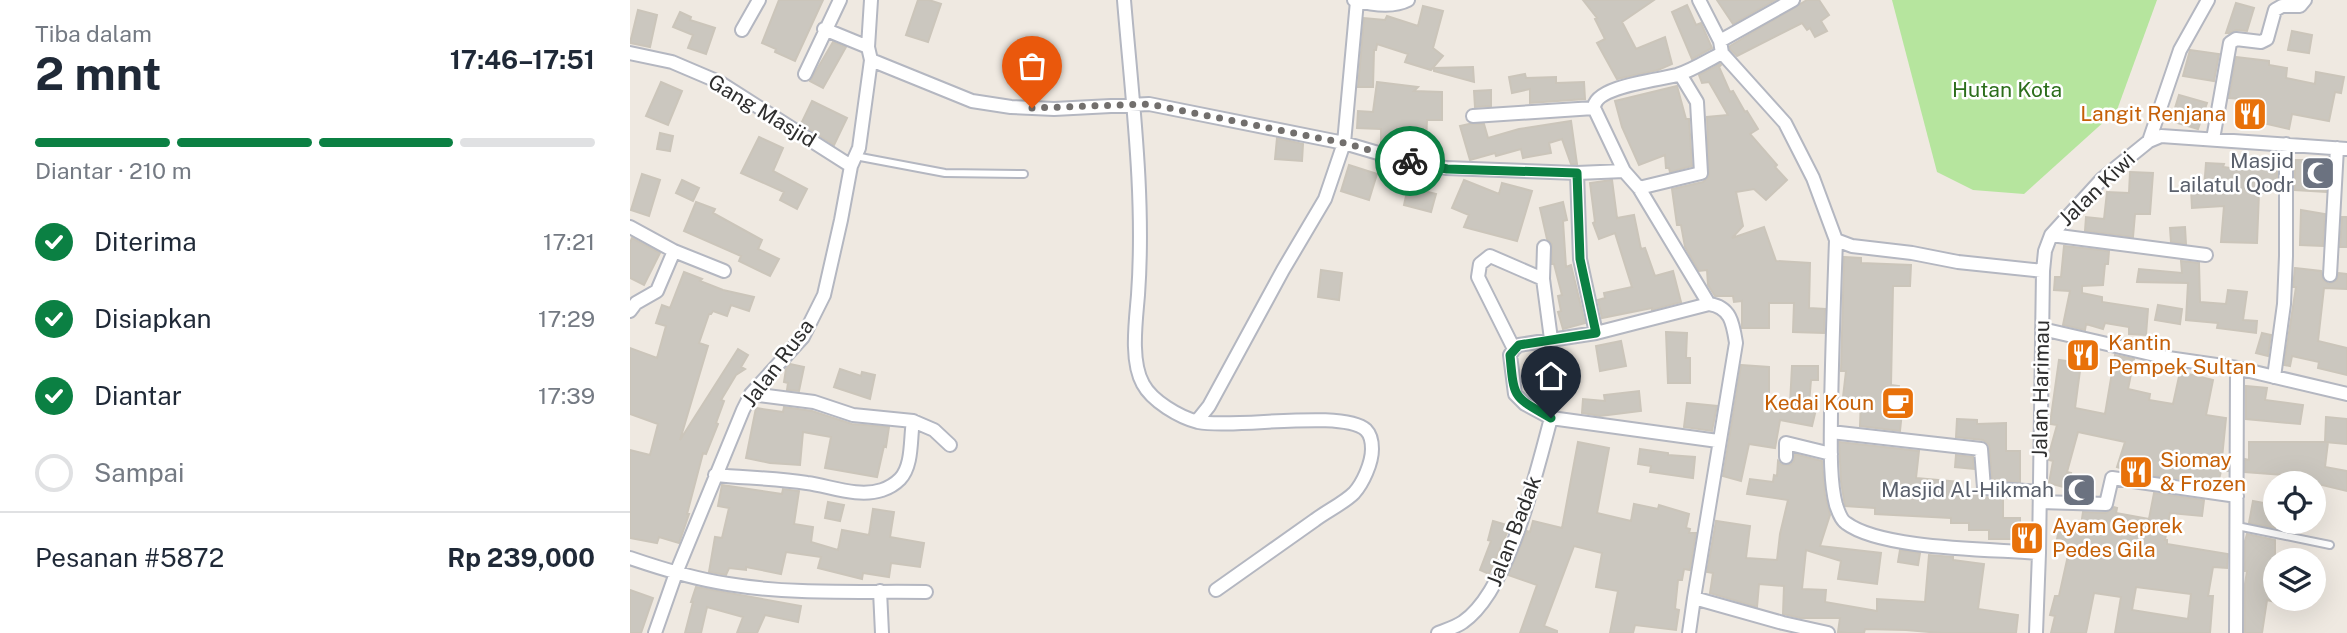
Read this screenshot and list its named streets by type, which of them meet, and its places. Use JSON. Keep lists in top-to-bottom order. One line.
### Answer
{"streets":{"street":["Gang Masjid","Jalan Kiwi","Jalan Rusa","Jalan Harimau","Jalan Badak"]},"crossings":[["Gang Masjid","Jalan Rusa"],["Jalan Kiwi","Jalan Harimau"]],"parks":["Hutan Kota"],"places":{"restaurant":["Langit Renjana","Kantin Pempek Sultan","Siomay & Frozen","Ayam Geprek Pedes Gila"],"mosque":["Masjid Lailatul Qodr","Masjid Al-Hikmah"],"cafe":["Kedai Koun"]},"page":{"heading":["2 mnt","Tiba dalam","17:46–17:51"],"panel":["Pesanan #5872","Rp 239,000"],"bar":"Diantar · 210 m","list":[["Diterima","17:21"],["Disiapkan","17:29"],["Diantar","17:39"],"Sampai"]}}
